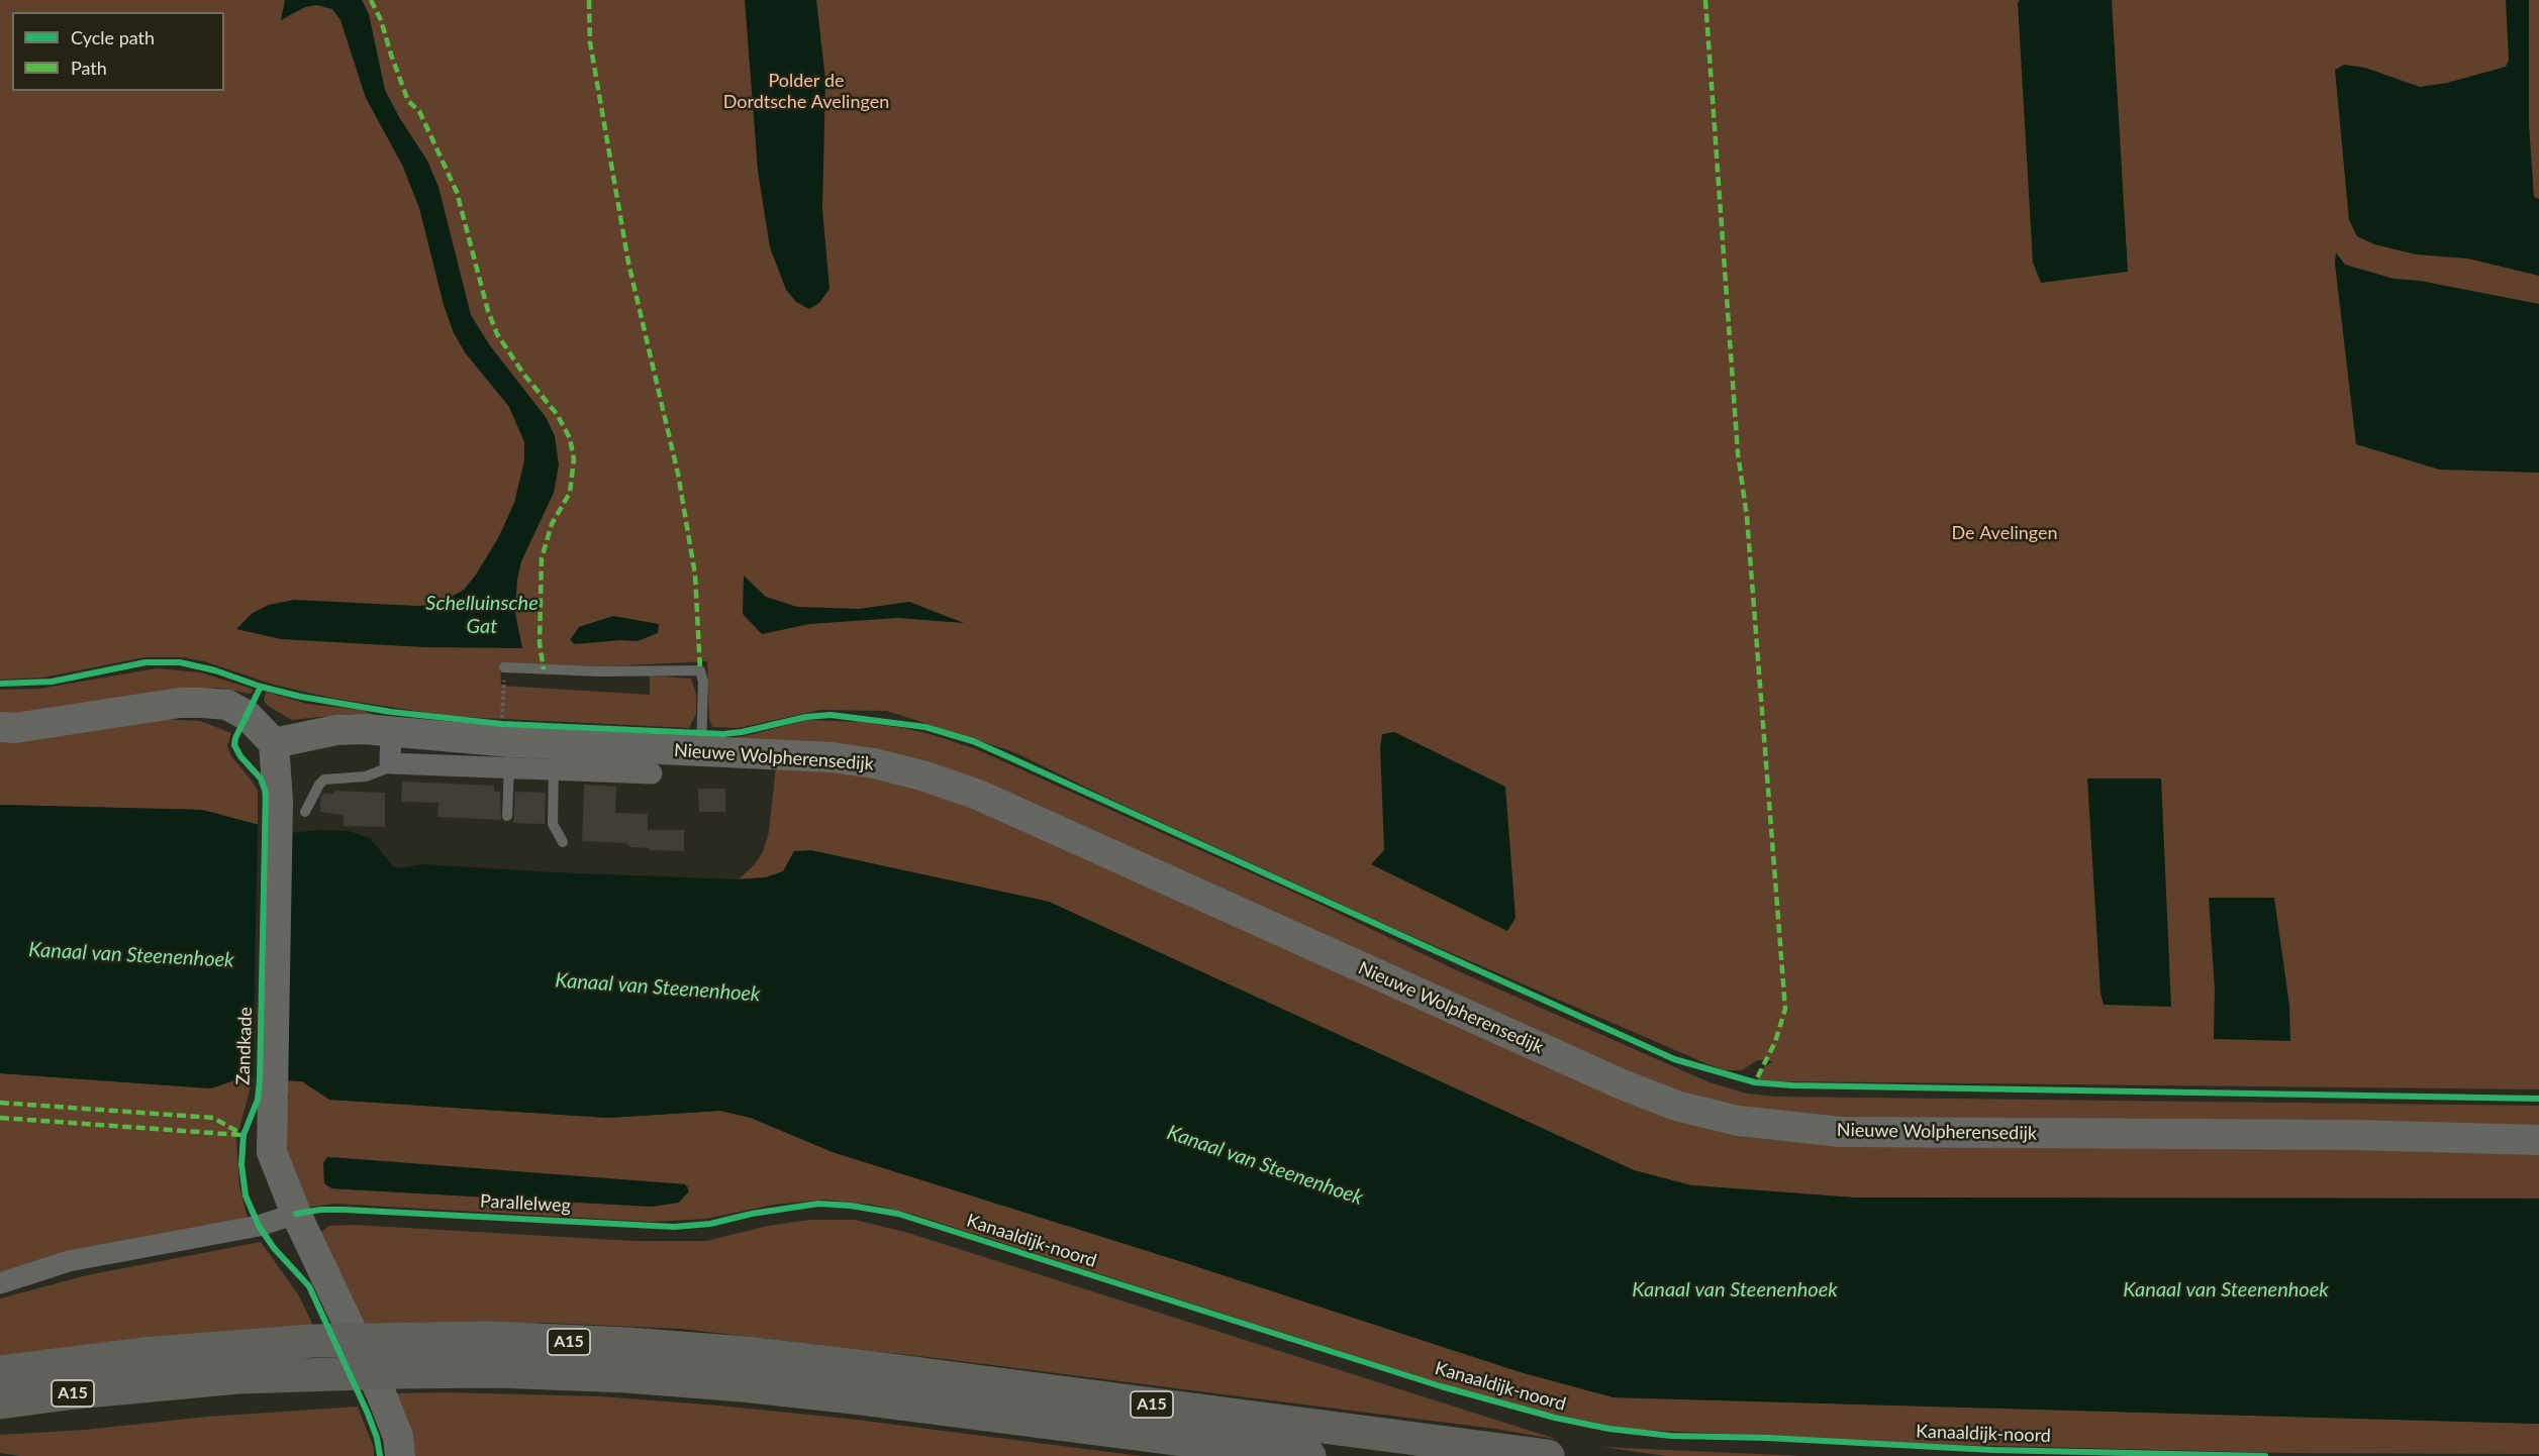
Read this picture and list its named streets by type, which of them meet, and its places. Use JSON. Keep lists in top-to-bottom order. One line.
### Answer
{"streets":{"highway":["A15"],"street":["Nieuwe Wolpherensedijk","Zandkade"],"cycle path":["Parallelweg"]},"crossings":[["Nieuwe Wolpherensedijk","Zandkade"]],"water":["Schelluinsche Gat","Kanaal van Steenenhoek"],"parks":["Polder de Dordtsche Avelingen","De Avelingen"],"legend":["Cycle path","Path"]}
